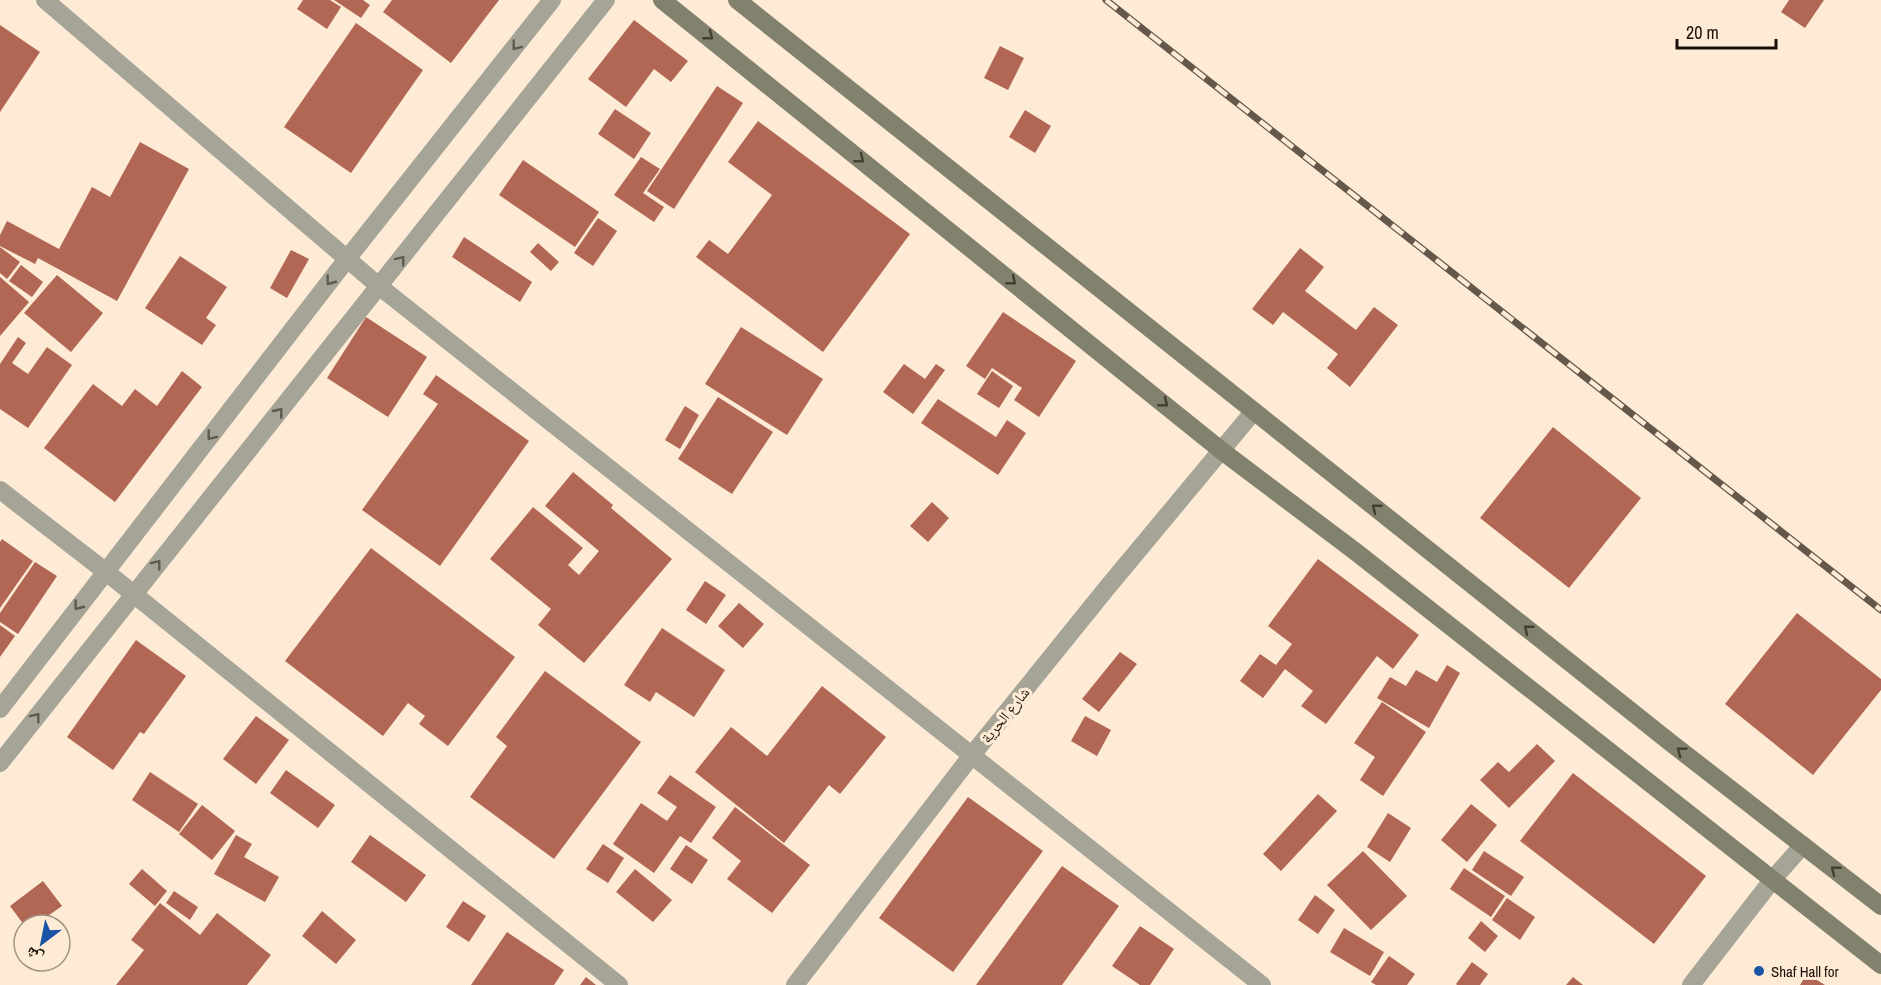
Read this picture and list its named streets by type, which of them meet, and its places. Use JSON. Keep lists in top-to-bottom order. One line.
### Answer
{"streets":{"street":["شارع الحرية"]},"places":["Shaf Hall for"],"scale_bar":"20 m","north":"bottom left"}
